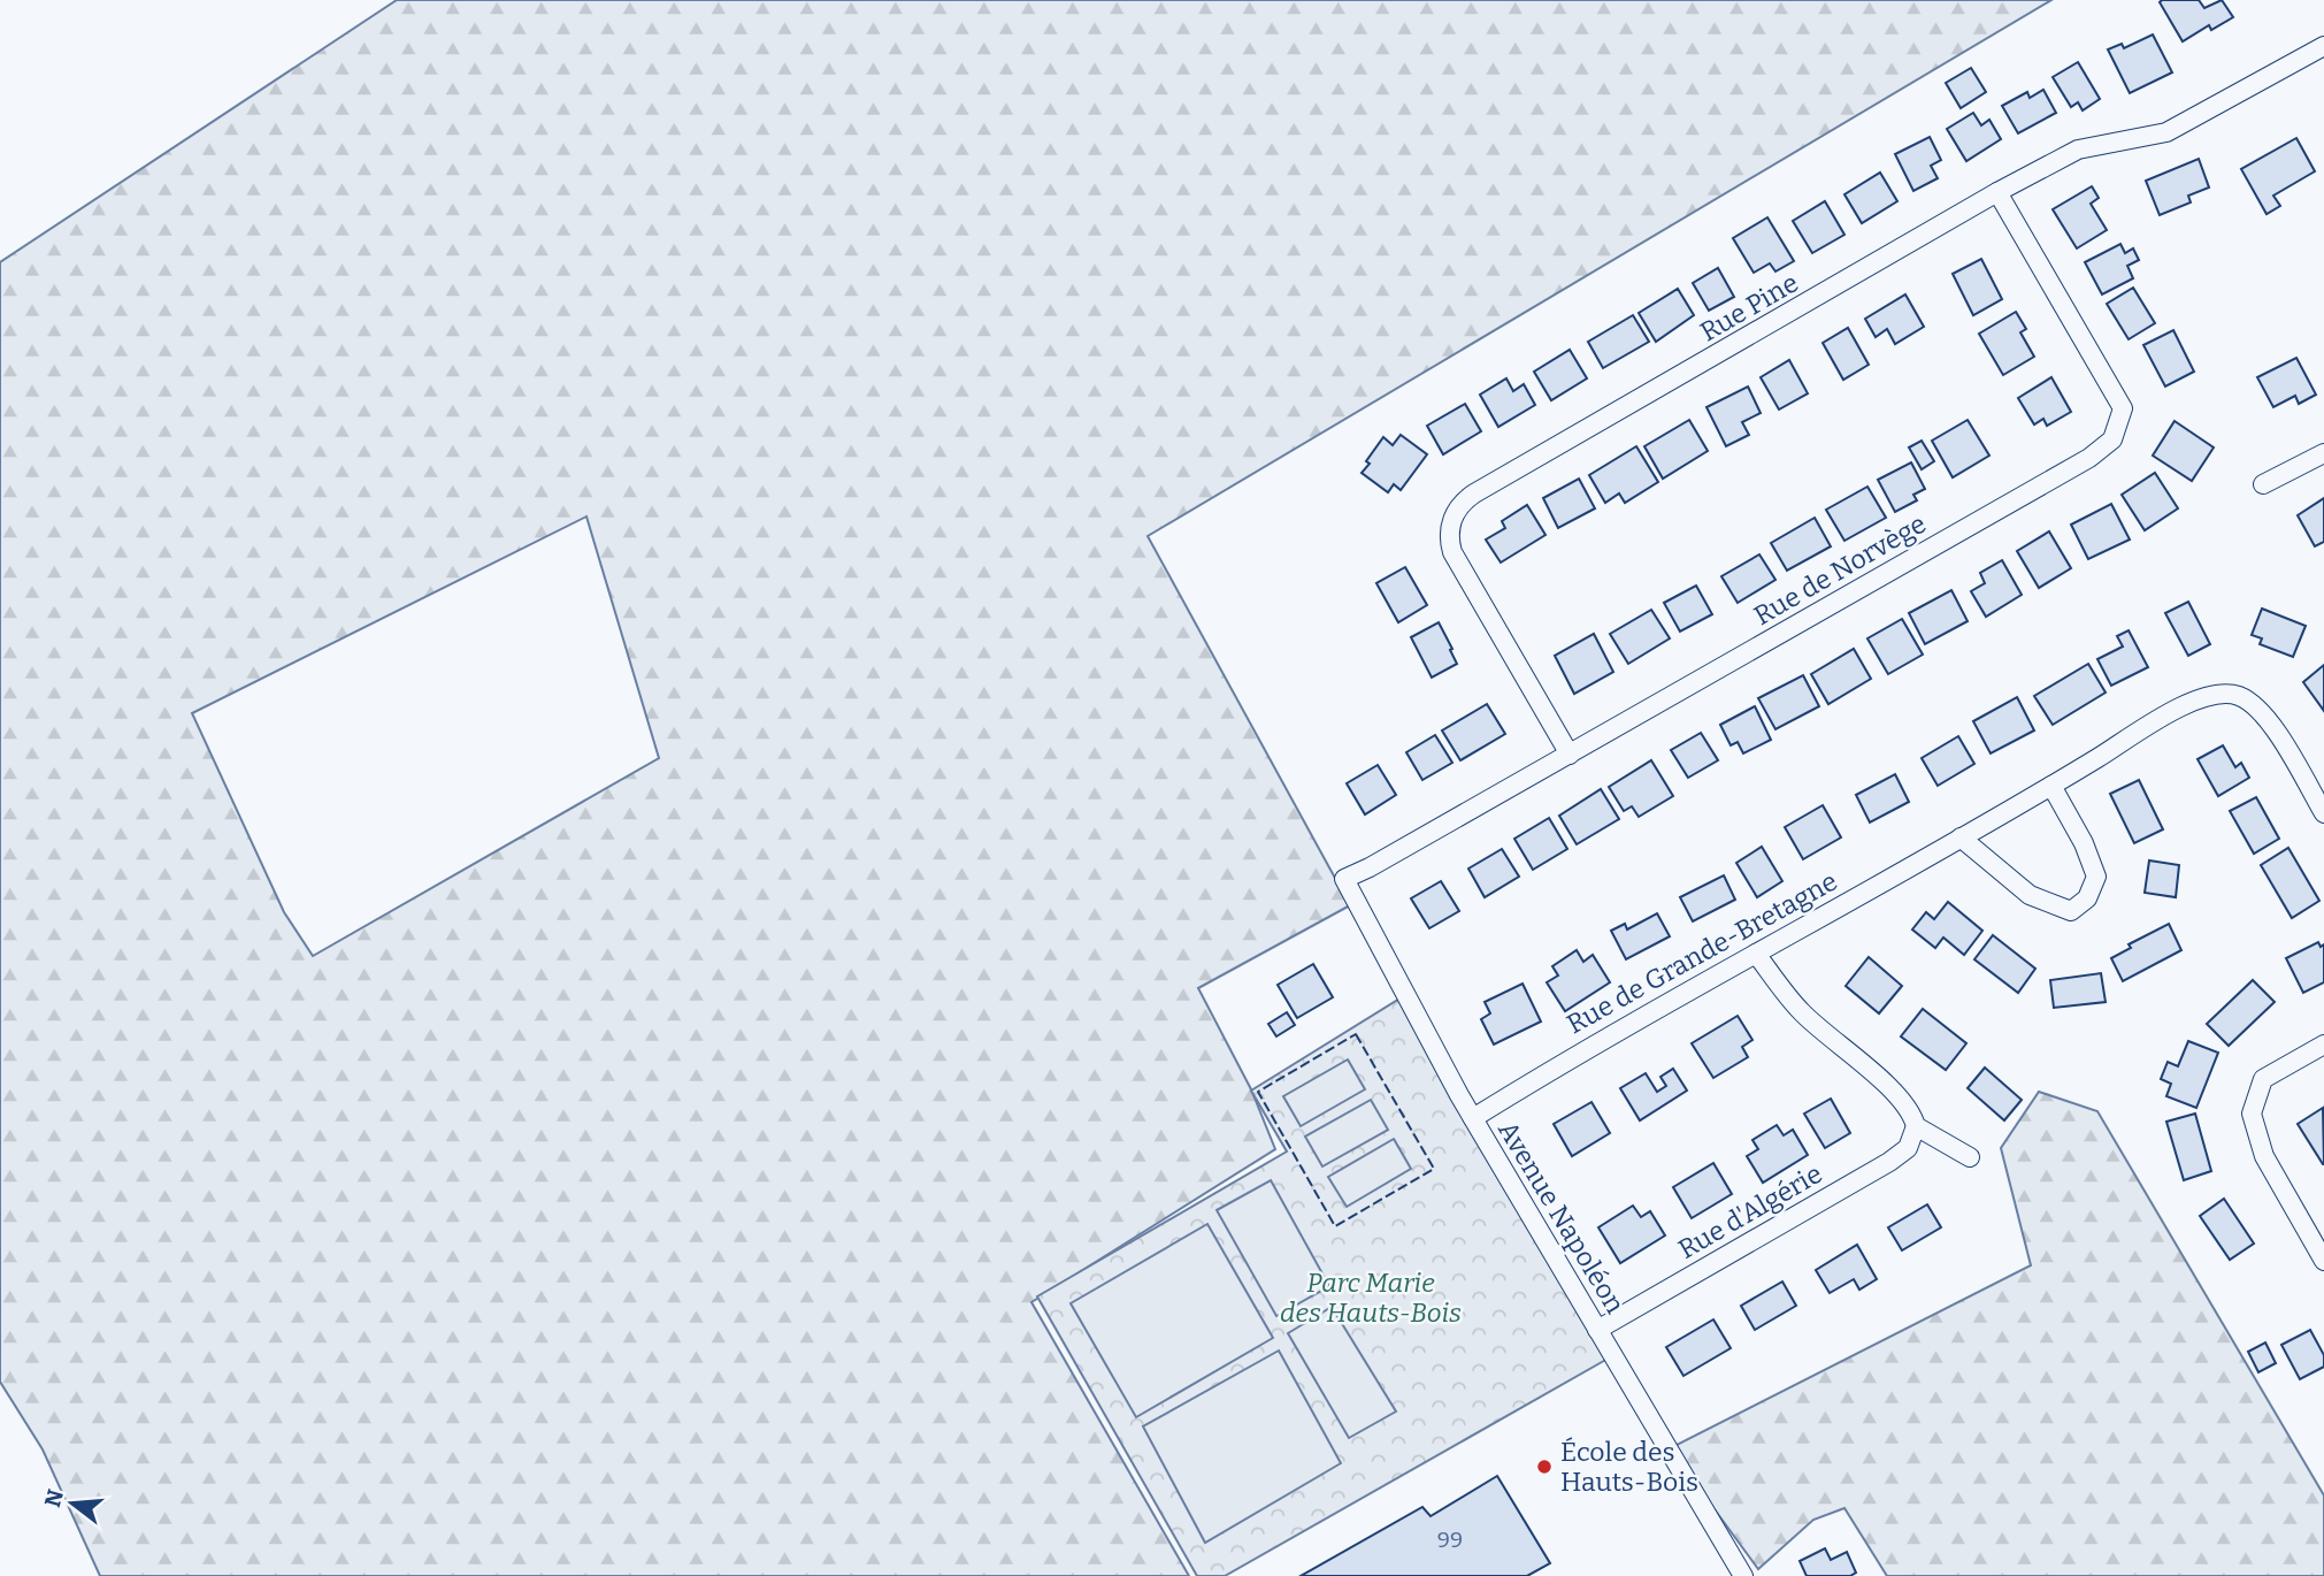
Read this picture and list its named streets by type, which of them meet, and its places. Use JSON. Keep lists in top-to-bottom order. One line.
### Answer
{"streets":{"street":["Rue Pine","Rue de Norvège","Rue de Grande-Bretagne","Rue d'Algérie","Avenue Napoléon"]},"crossings":[["Rue Pine","Rue de Norvège"],["Rue de Norvège","Avenue Napoléon"],["Rue de Grande-Bretagne","Avenue Napoléon"],["Rue d'Algérie","Avenue Napoléon"]],"parks":["Parc Marie des Hauts-Bois"],"places":["École des Hauts-Bois"],"house_numbers":["99"],"north":"left"}
